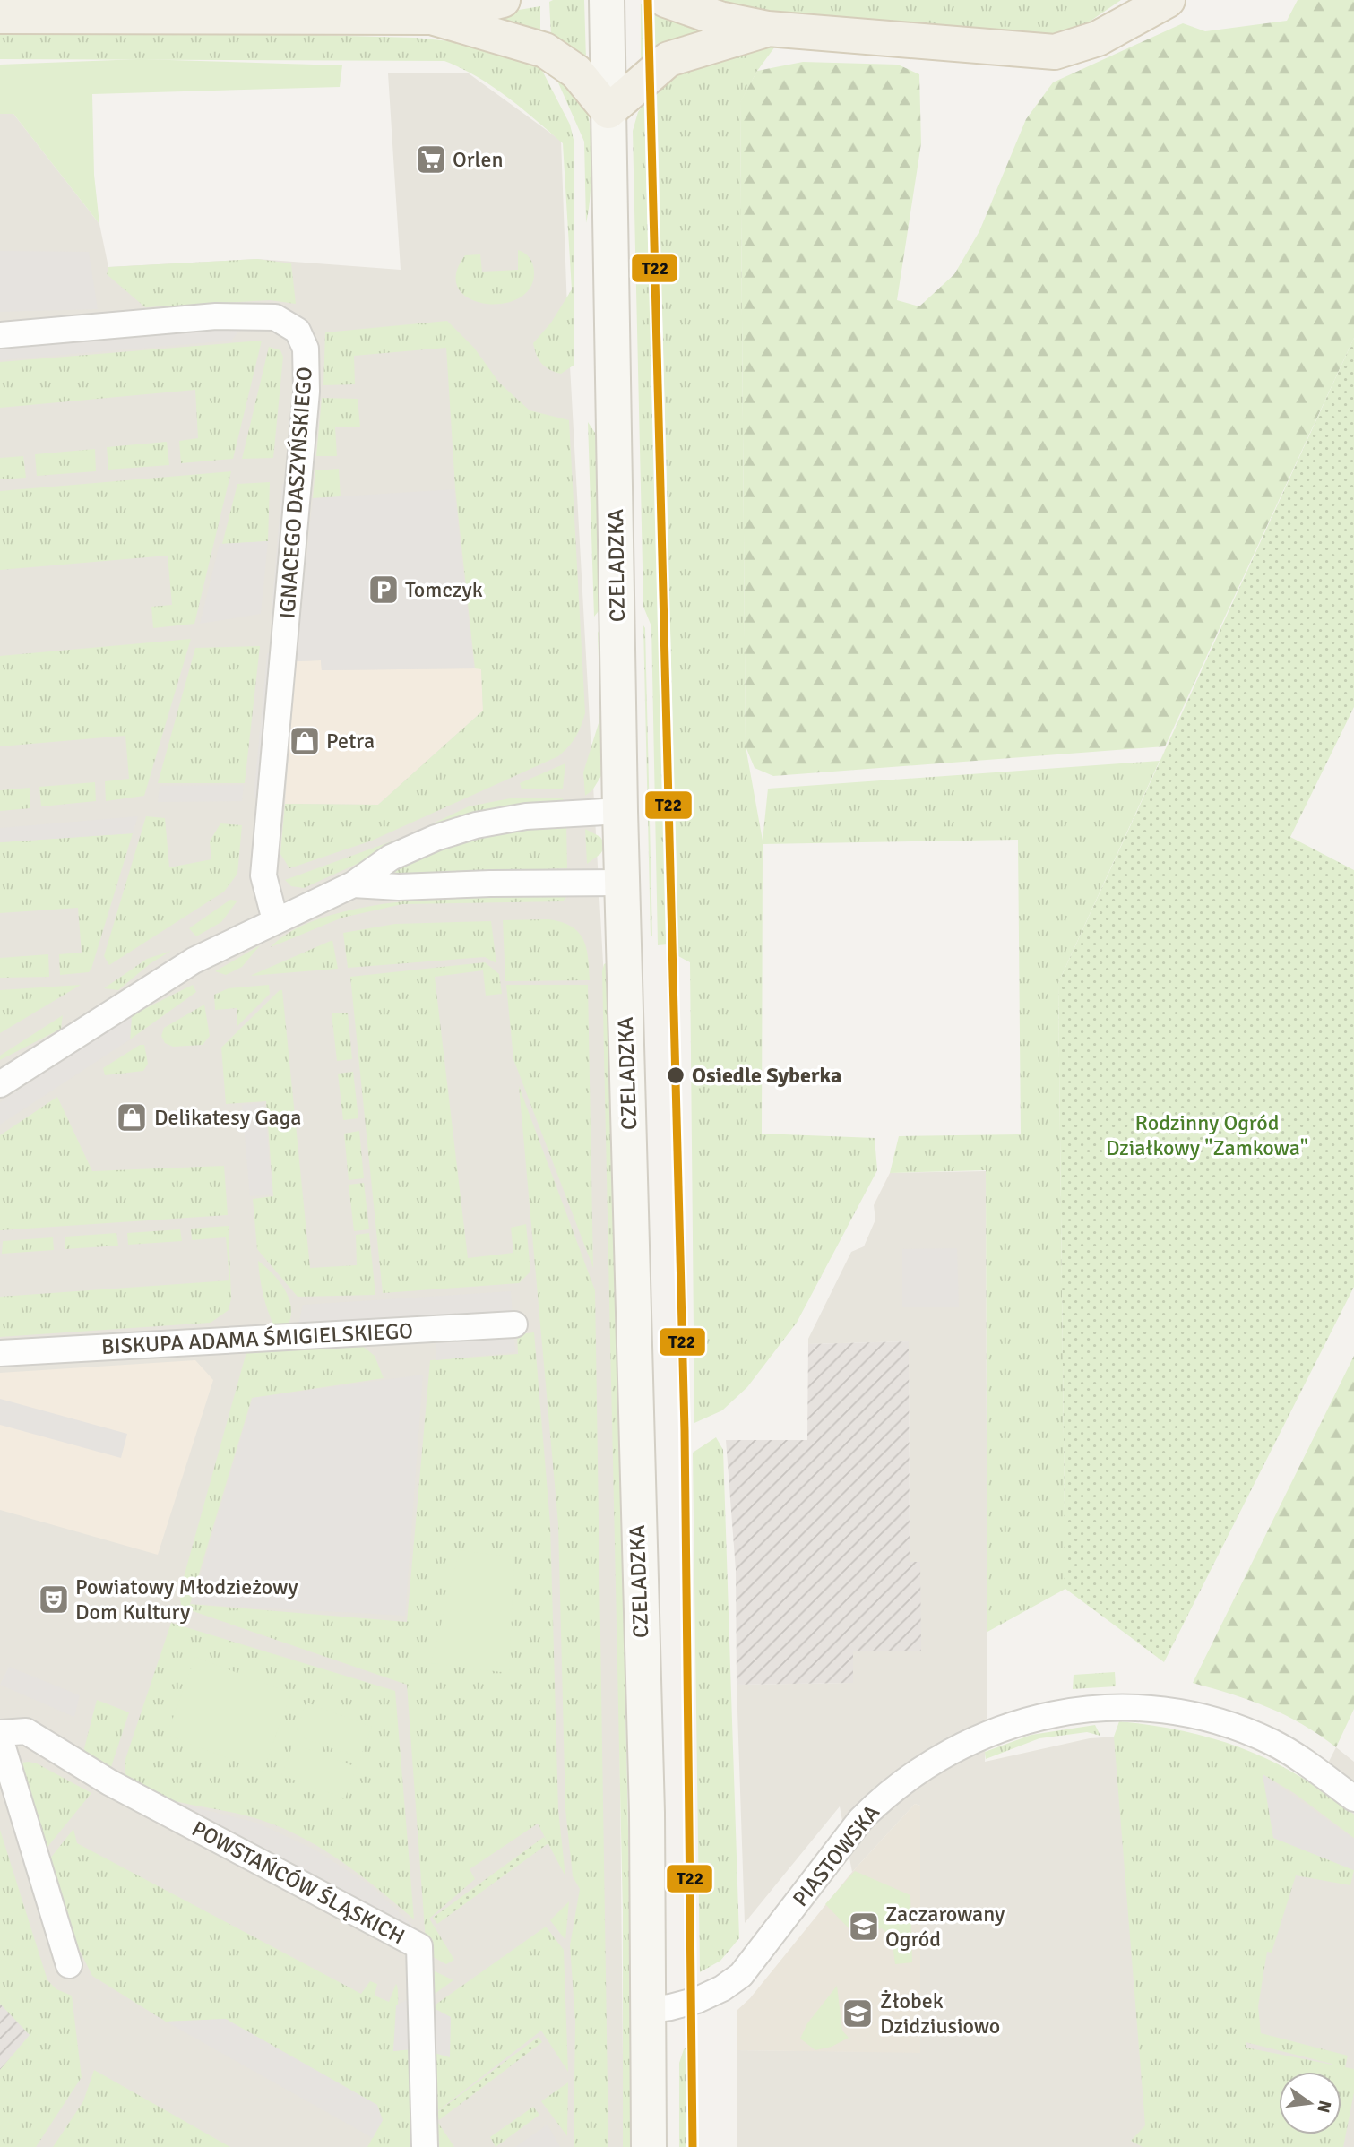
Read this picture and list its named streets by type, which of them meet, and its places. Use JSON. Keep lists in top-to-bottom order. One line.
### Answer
{"streets":{"main road":["CZELADZKA"],"street":["IGNACEGO DASZYŃSKIEGO","BISKUPA ADAMA ŚMIGIELSKIEGO","PIASTOWSKA","POWSTAŃCÓW ŚLĄSKICH"]},"crossings":[["CZELADZKA","PIASTOWSKA"]],"parks":["Rodzinny Ogród Działkowy \"Zamkowa\""],"places":{"supermarket":["Orlen"],"parking":["Tomczyk"],"shop":["Petra","Delikatesy Gaga"],"other":["Osiedle Syberka"],"theatre":["Powiatowy Młodzieżowy Dom Kultury"],"school or university":["Zaczarowany Ogród","Żłobek Dzidziusiowo"]},"lines":["transit line T22"],"north":"right"}
